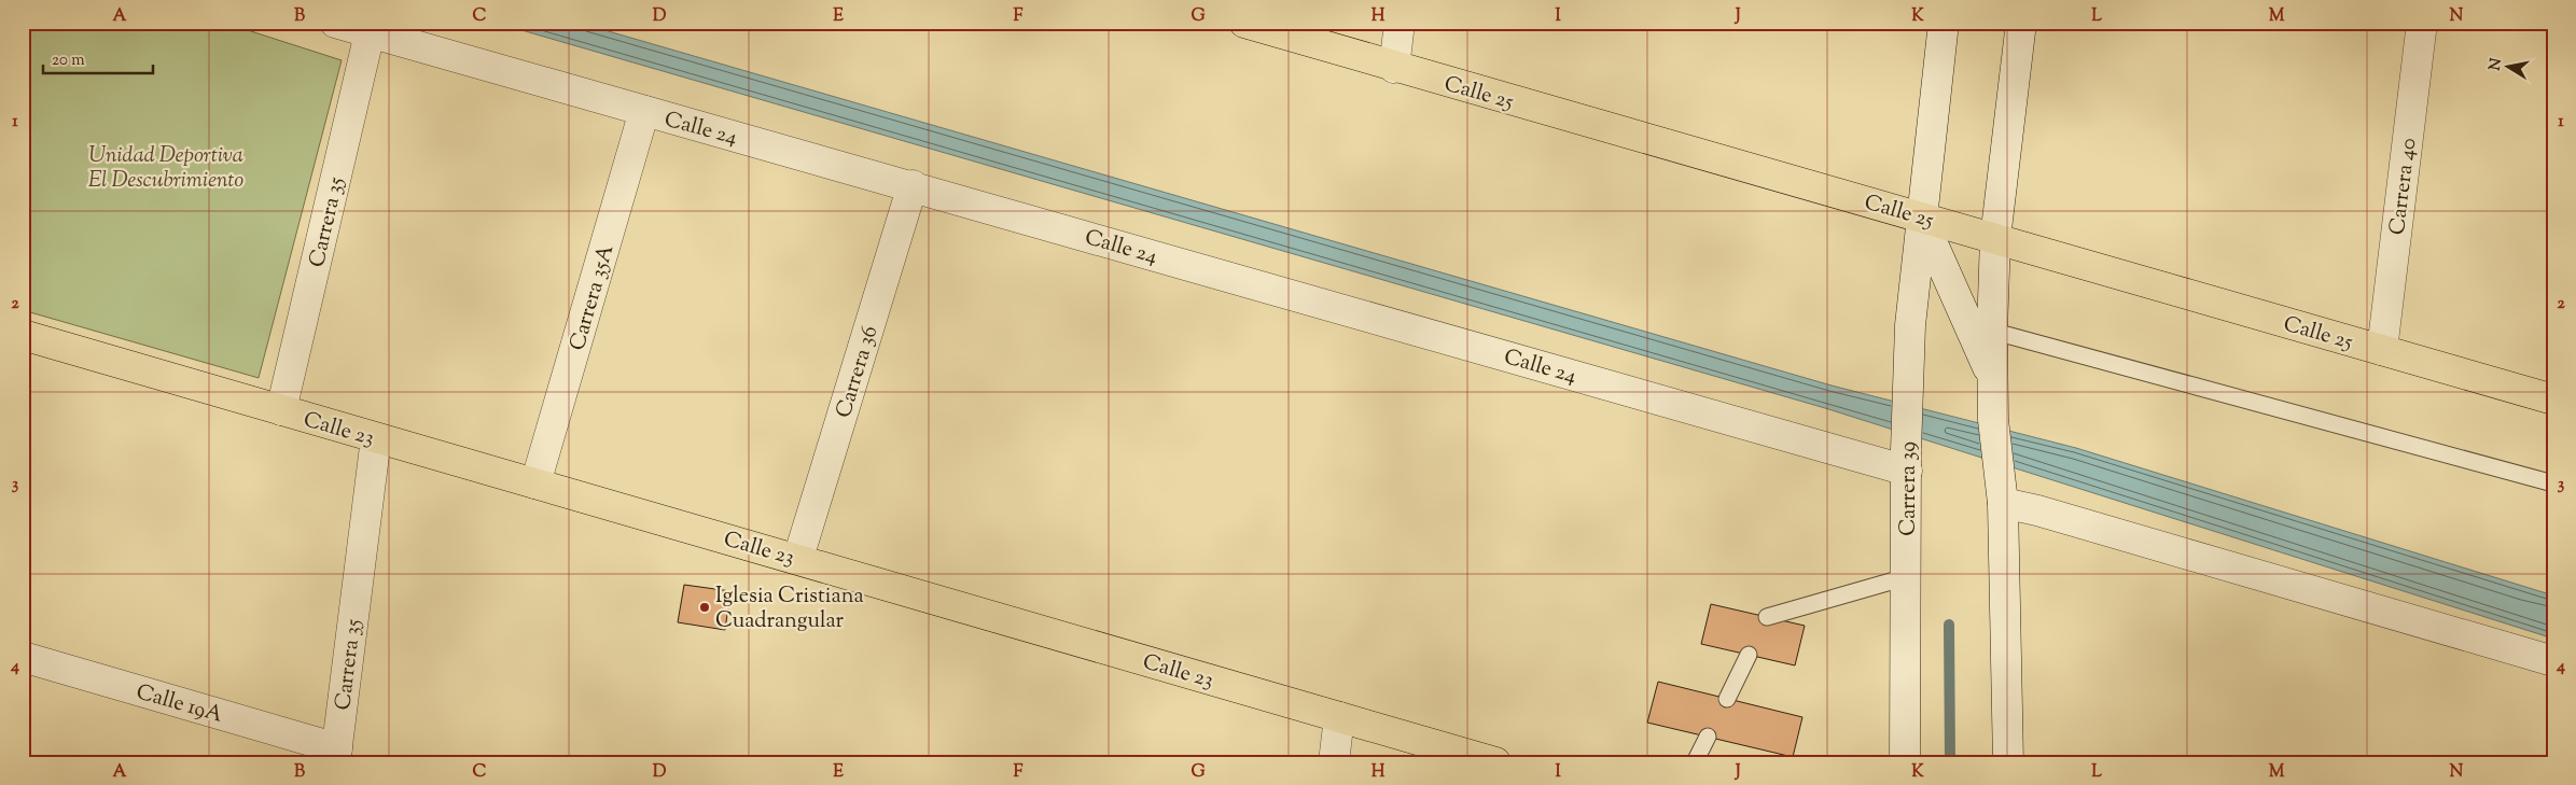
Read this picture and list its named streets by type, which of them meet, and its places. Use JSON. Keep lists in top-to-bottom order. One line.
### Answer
{"streets":{"main road":["Calle 25","Calle 23"],"street":["Calle 24","Carrera 40","Carrera 35","Carrera 35A","Carrera 36","Carrera 39","Calle 19A"]},"crossings":[["Calle 25","Carrera 40"],["Calle 25","Carrera 39"],["Calle 24","Carrera 35"],["Calle 24","Carrera 35A"],["Calle 24","Carrera 36"],["Calle 24","Carrera 39"],["Carrera 35","Calle 23"],["Carrera 35","Calle 19A"],["Carrera 35A","Calle 23"],["Carrera 36","Calle 23"]],"parks":["Unidad Deportiva El Descubrimiento"],"places":["Iglesia Cristiana Cuadrangular"],"scale_bar":"20 m","north":"left","grid":{"columns":["A","B","C","D","E","F","G","H","I","J","K","L","M","N"],"rows":["1","2","3","4"]}}
